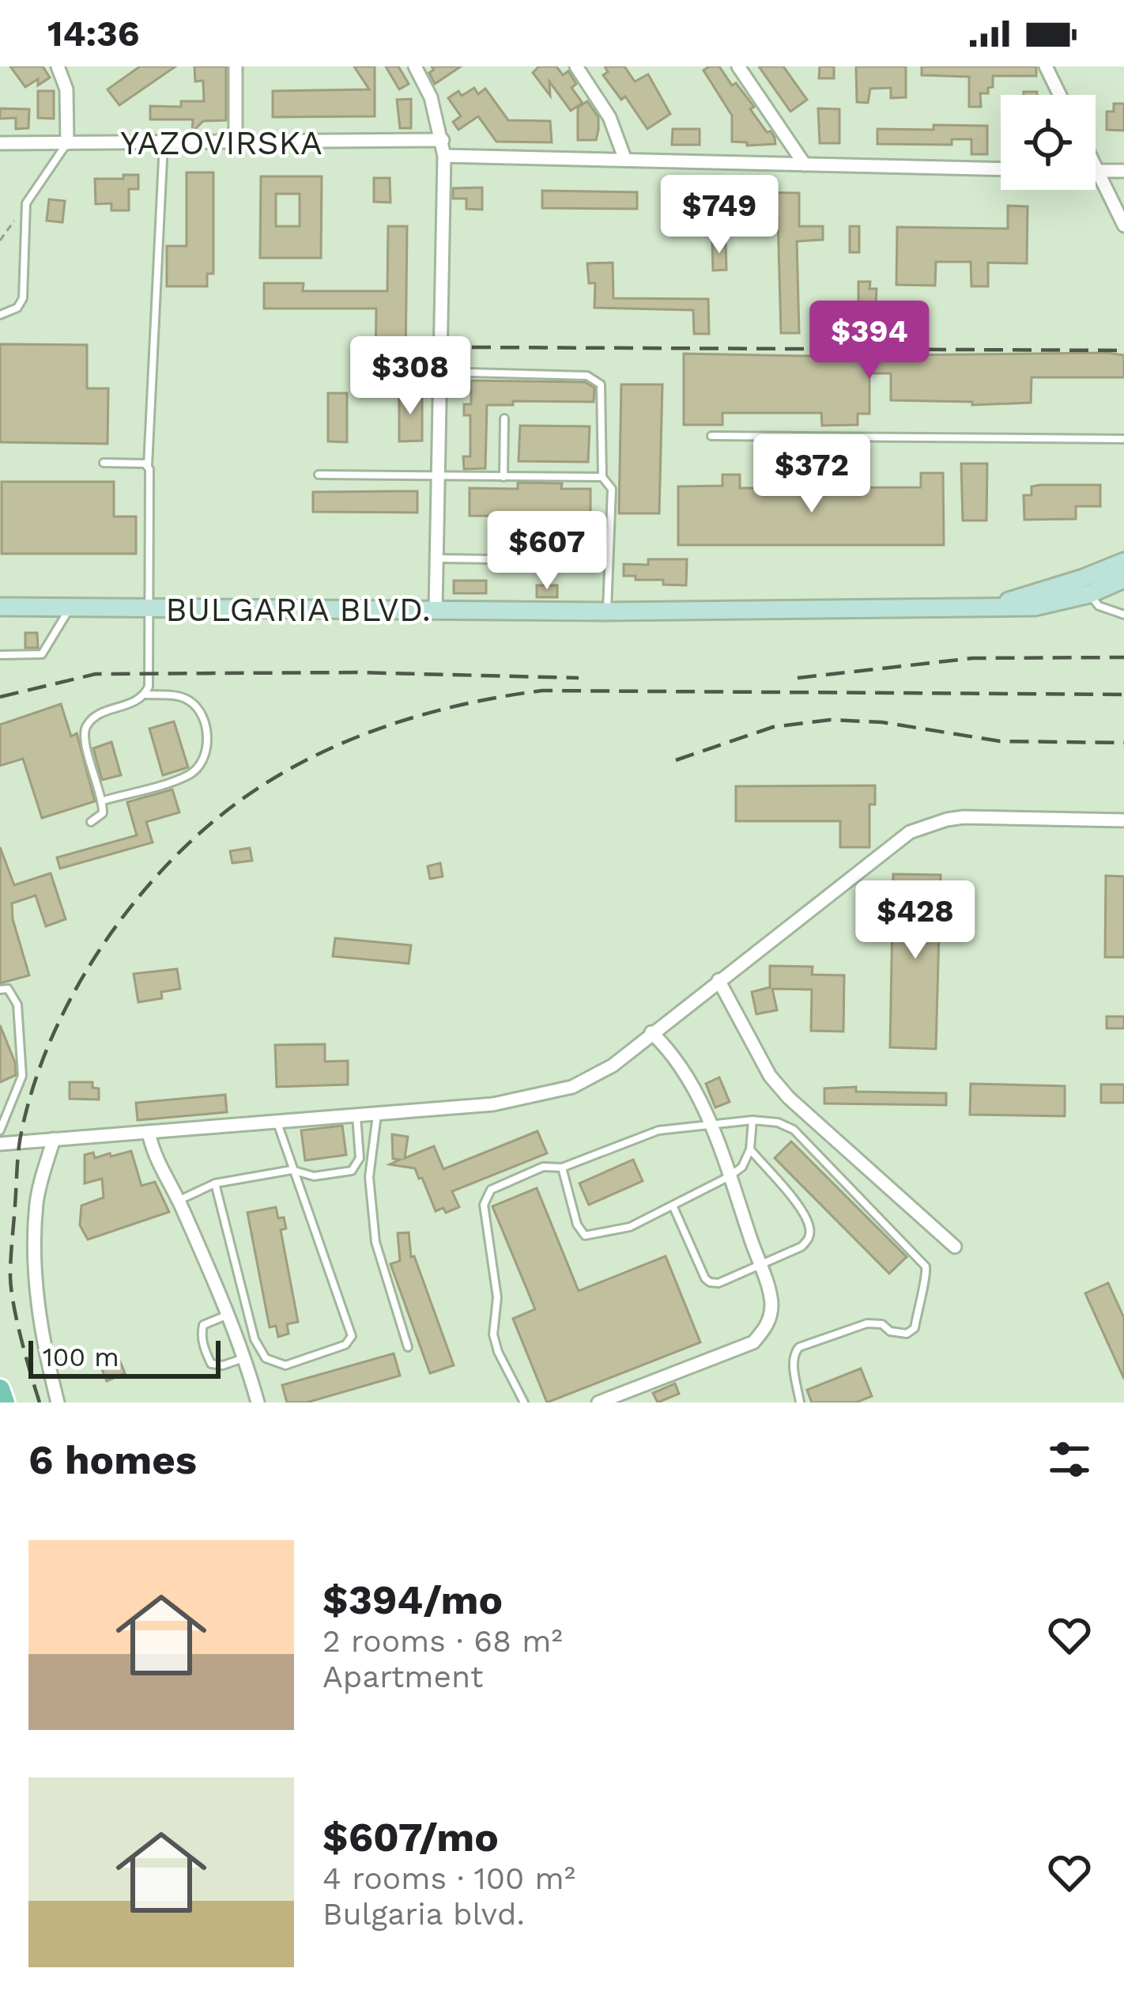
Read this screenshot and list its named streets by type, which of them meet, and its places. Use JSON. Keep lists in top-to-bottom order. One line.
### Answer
{"streets":{"street":["YAZOVIRSKA","BULGARIA BLVD."]},"scale_bar":"100 m","page":{"status":"14:36","price":["$749","$394","$308","$372","$607","$428"],"scale":"100 m","heading":"6 homes","list":[{"name":"$394/mo","note":"2 rooms · 68 m² · Apartment"},{"name":"$607/mo","note":"4 rooms · 100 m² · Bulgaria blvd."}]}}
